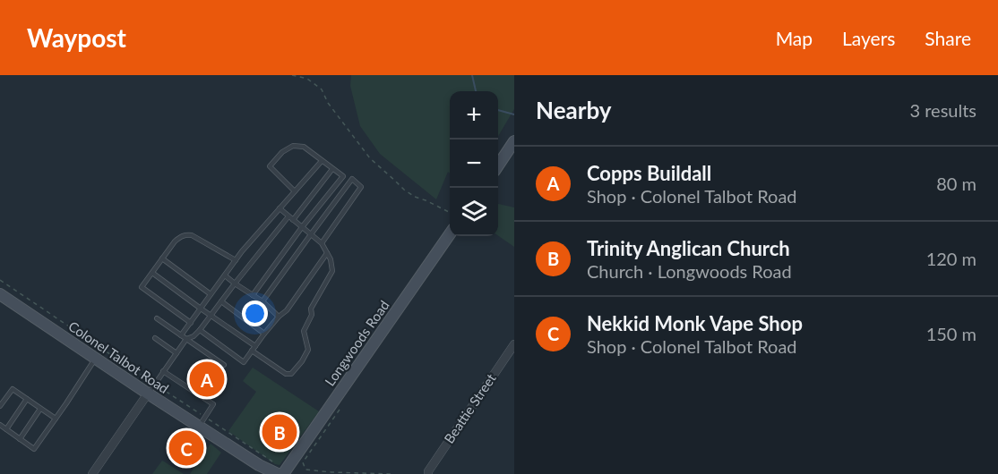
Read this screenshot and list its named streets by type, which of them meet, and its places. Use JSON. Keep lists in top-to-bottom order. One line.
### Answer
{"streets":{"main road":["Longwoods Road","Colonel Talbot Road"],"street":["Beattie Street"]},"page":{"header":"Waypost","nav":["Map","Layers","Share"],"heading":["Nearby","3 results"],"map_buttons":["+","−"],"list":[{"mark":"A","name":"Copps Buildall","note":"Shop · Colonel Talbot Road","value":"80 m"},{"mark":"B","name":"Trinity Anglican Church","note":"Church · Longwoods Road","value":"120 m"},{"mark":"C","name":"Nekkid Monk Vape Shop","note":"Shop · Colonel Talbot Road","value":"150 m"}],"pins":["A","B","C"]}}
